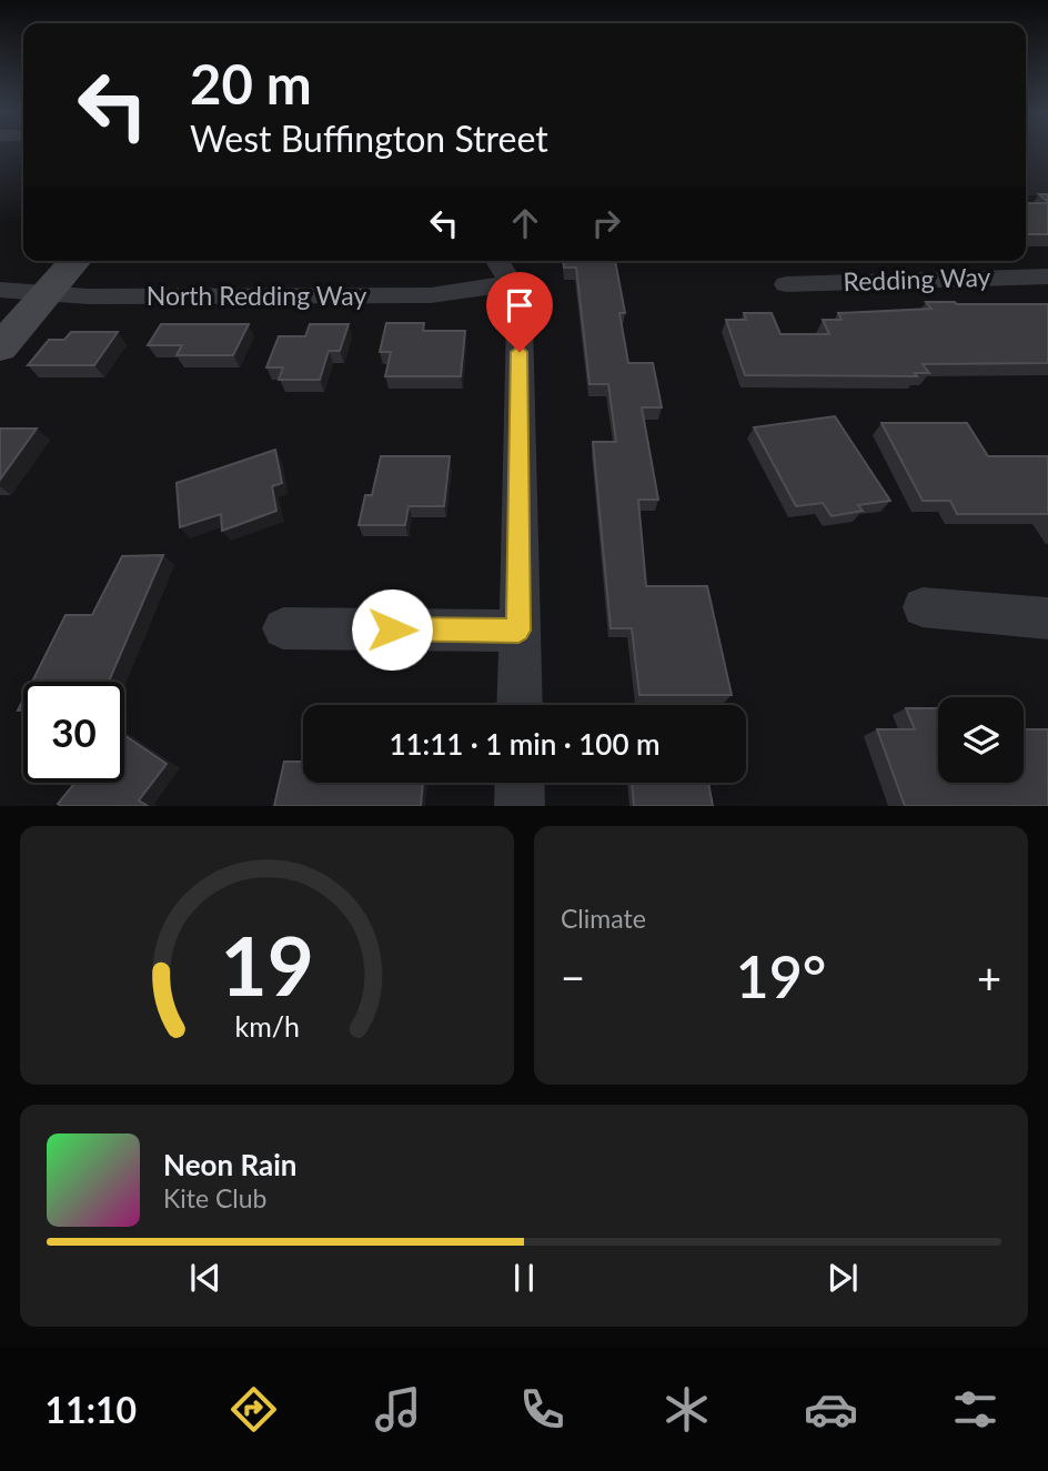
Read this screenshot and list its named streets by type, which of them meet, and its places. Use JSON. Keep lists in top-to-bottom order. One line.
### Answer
{"streets":{"street":["Redding Way","North Redding Way"]},"page":{"turn":["20 m","West Buffington Street"],"limit":"30","trip":"11:11 · 1 min · 100 m","tile":"Climate","heat":["−","19°","+"],"song":["Neon Rain","Kite Club"],"tabs":"11:10","gauge":["19","km/h"]}}
